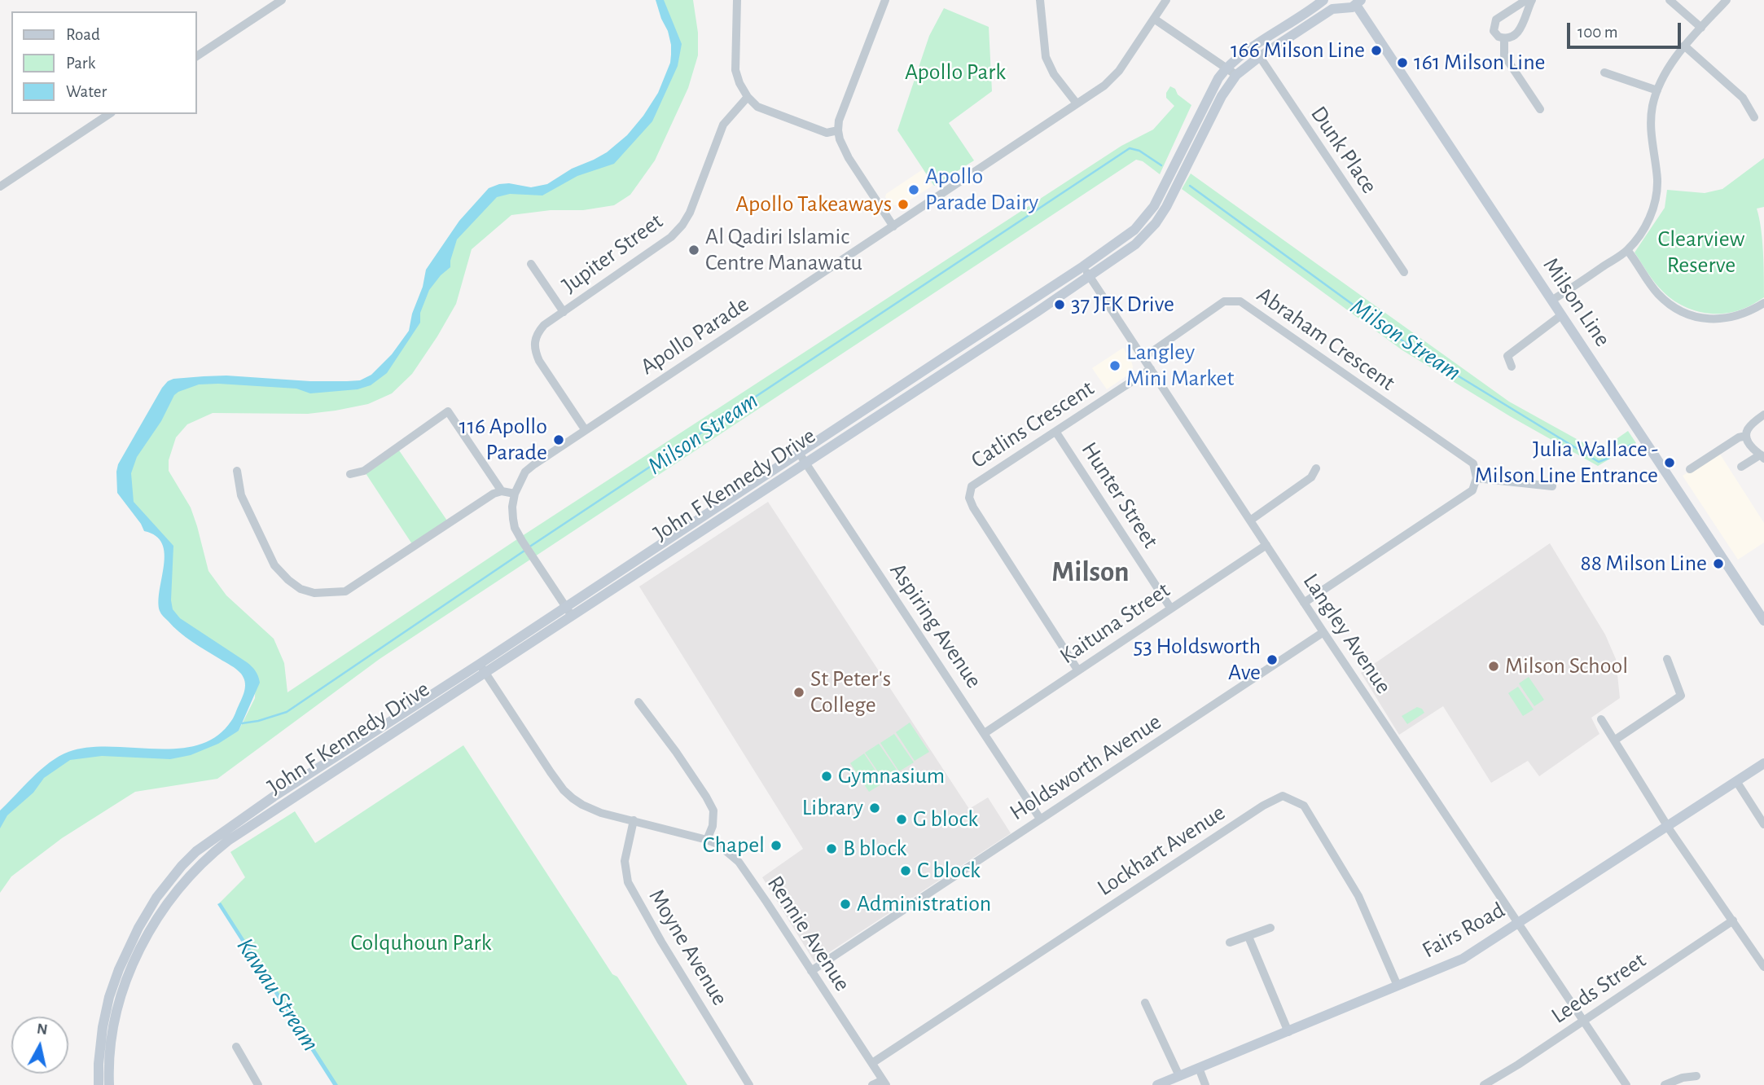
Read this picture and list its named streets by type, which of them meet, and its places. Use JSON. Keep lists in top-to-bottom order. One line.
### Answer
{"streets":{"main road":["Milson Line","John F Kennedy Drive","Fairs Road"],"street":["Dunk Place","Jupiter Street","Apollo Parade","Abraham Crescent","Catlins Crescent","Hunter Street","Kaituna Street","Aspiring Avenue","Langley Avenue","Holdsworth Avenue","Lockhart Avenue","Rennie Avenue","Moyne Avenue","Leeds Street"]},"crossings":[["Dunk Place","John F Kennedy Drive"],["Jupiter Street","Apollo Parade"],["Milson Line","John F Kennedy Drive"],["Apollo Parade","John F Kennedy Drive"],["Abraham Crescent","Langley Avenue"],["Catlins Crescent","Hunter Street"],["Catlins Crescent","Kaituna Street"],["Catlins Crescent","Langley Avenue"],["John F Kennedy Drive","Aspiring Avenue"],["John F Kennedy Drive","Langley Avenue"],["John F Kennedy Drive","Rennie Avenue"],["Hunter Street","Kaituna Street"],["Kaituna Street","Aspiring Avenue"],["Kaituna Street","Langley Avenue"],["Aspiring Avenue","Holdsworth Avenue"],["Langley Avenue","Holdsworth Avenue"],["Langley Avenue","Fairs Road"],["Langley Avenue","Leeds Street"],["Holdsworth Avenue","Rennie Avenue"],["Lockhart Avenue","Fairs Road"],["Lockhart Avenue","Rennie Avenue"],["Rennie Avenue","Moyne Avenue"]],"districts":["Milson"],"water":["Milson Stream","Kawau Stream"],"parks":["Apollo Park","Clearview Reserve","Colquhoun Park"],"places":["166 Milson Line","161 Milson Line","Apollo Parade Dairy","Apollo Takeaways","Al Qadiri Islamic Centre Manawatu","37 JFK Drive","Langley Mini Market","116 Apollo Parade","Julia Wallace - Milson Line Entrance","88 Milson Line","53 Holdsworth Ave","Milson School","St Peter's College","Gymnasium","Library","G block","Chapel","B block","C block","Administration"],"legend":["Road","Park","Water"],"scale_bar":"100 m","north":"top"}
